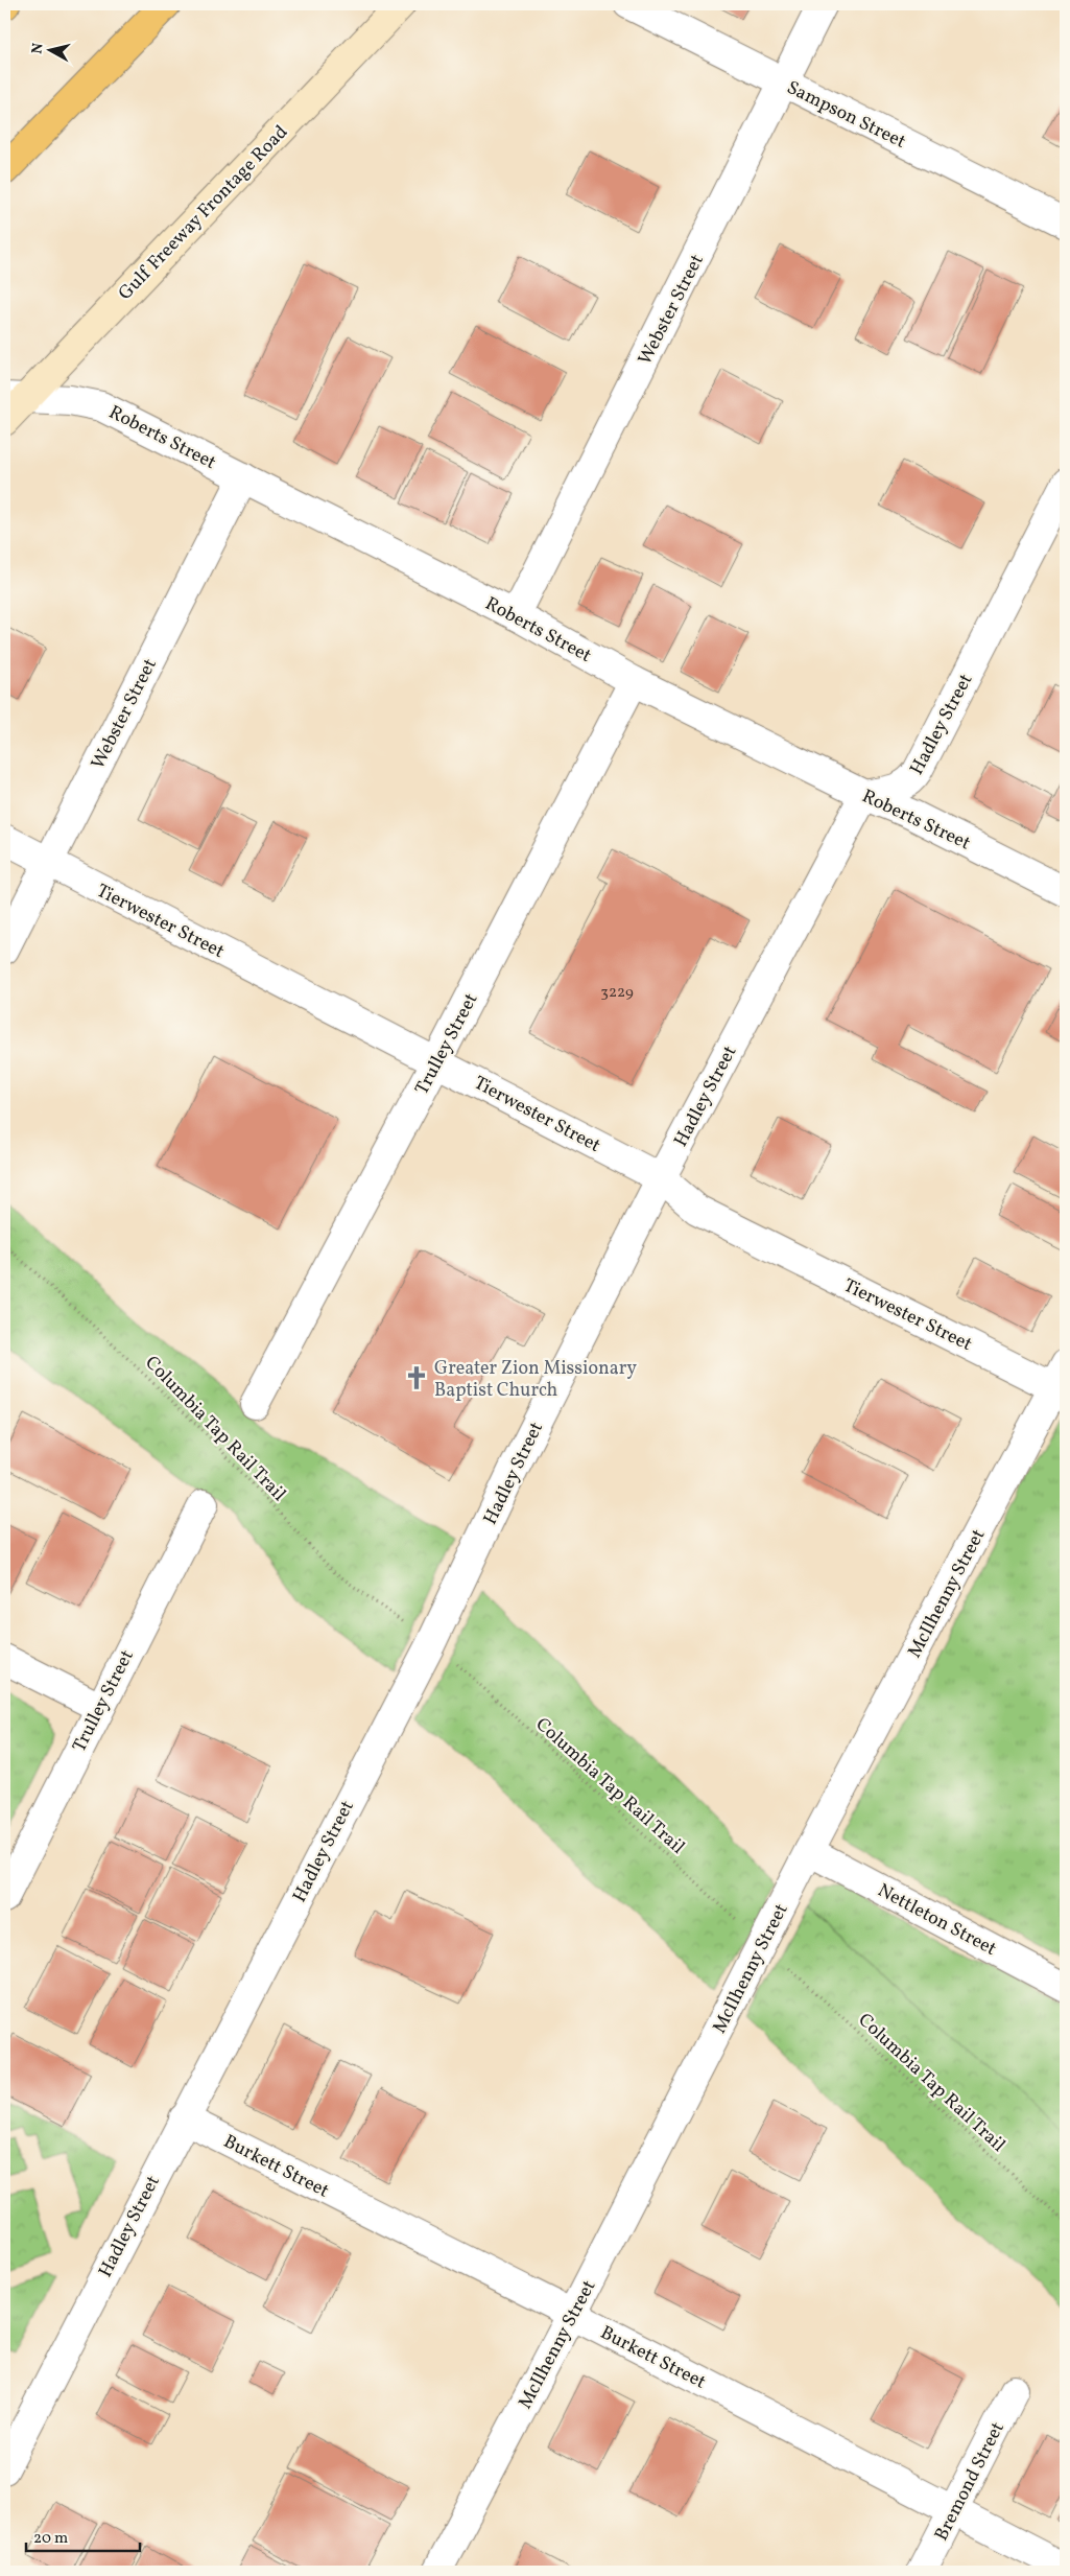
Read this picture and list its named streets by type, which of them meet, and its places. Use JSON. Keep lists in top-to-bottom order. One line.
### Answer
{"streets":{"main road":["Gulf Freeway Frontage Road"],"street":["Sampson Street","Webster Street","Roberts Street","Hadley Street","Tierwester Street","Trulley Street","McIlhenny Street","Nettleton Street","Burkett Street","Bremond Street"],"path":["Columbia Tap Rail Trail"]},"crossings":[["Sampson Street","Webster Street"],["Gulf Freeway Frontage Road","Roberts Street"],["Webster Street","Roberts Street"],["Webster Street","Tierwester Street"],["Roberts Street","Hadley Street"],["Roberts Street","Trulley Street"],["Hadley Street","Tierwester Street"],["Hadley Street","Burkett Street"],["Tierwester Street","Trulley Street"],["Tierwester Street","McIlhenny Street"],["McIlhenny Street","Nettleton Street"],["McIlhenny Street","Burkett Street"],["Burkett Street","Bremond Street"]],"places":{"church":["Greater Zion Missionary Baptist Church"]},"house_numbers":["3229"],"scale_bar":"20 m","north":"left"}
